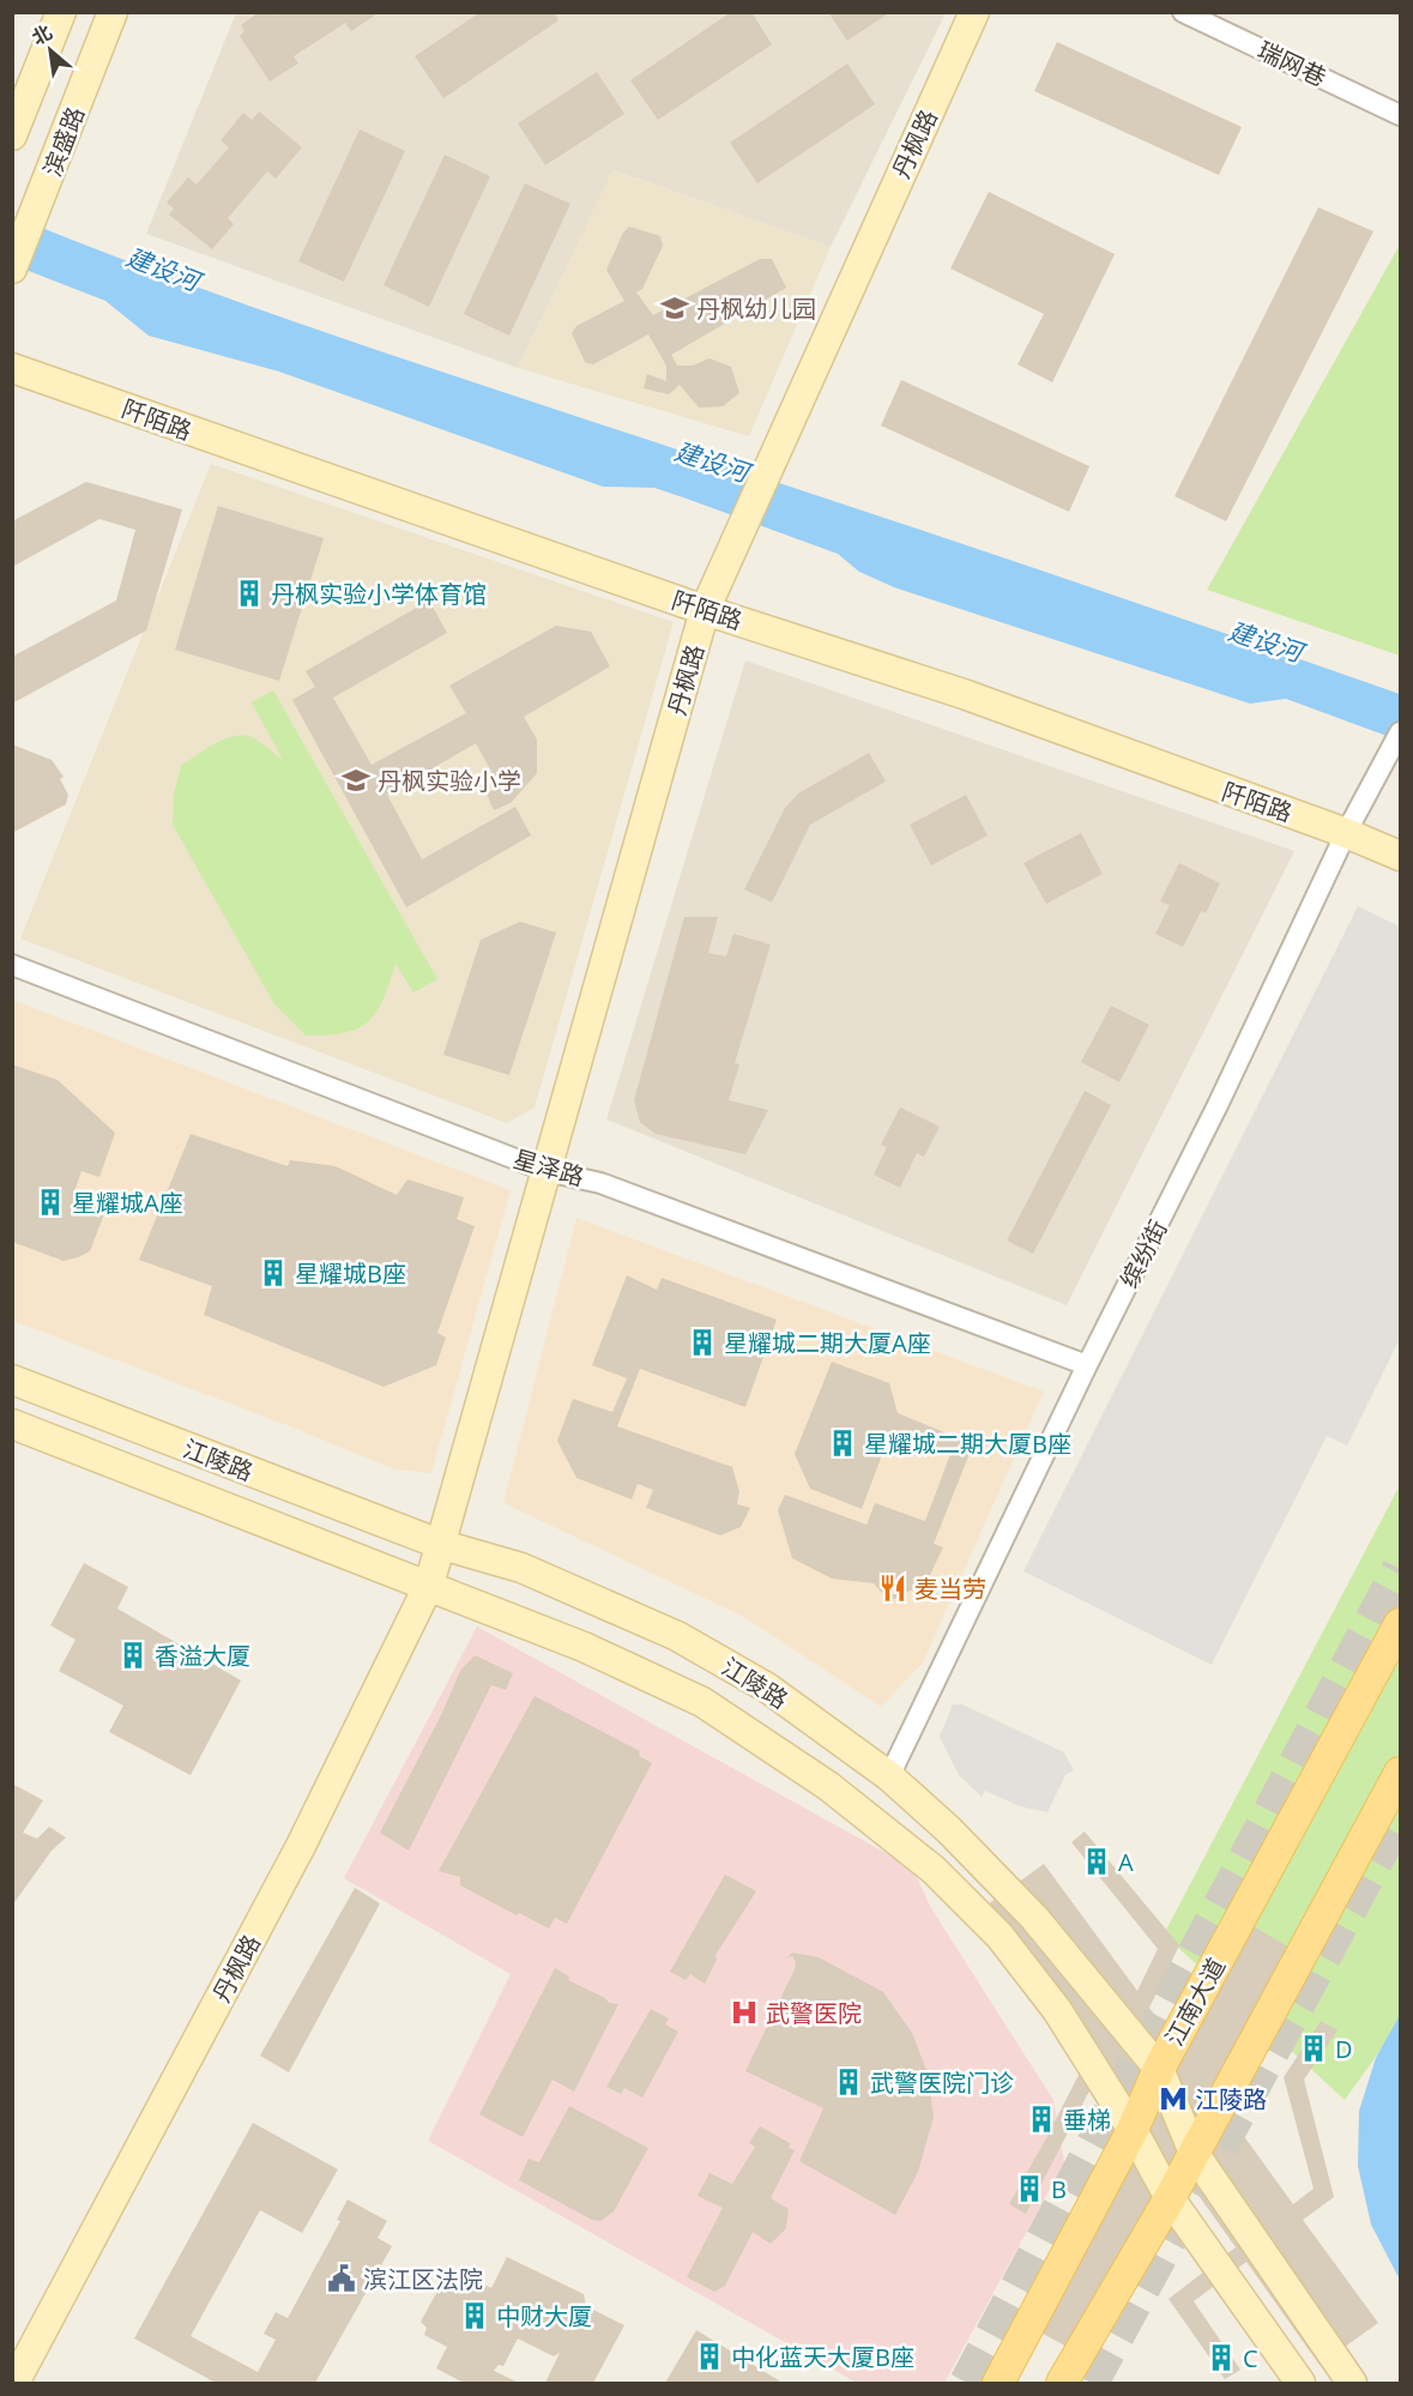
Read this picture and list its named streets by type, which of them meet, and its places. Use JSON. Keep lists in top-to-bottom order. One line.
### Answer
{"streets":{"main road":["江南大道"],"street":["瑞网巷","滨盛路","丹枫路","阡陌路","星泽路","缤纷街","江陵路"]},"crossings":[["丹枫路","阡陌路"],["丹枫路","星泽路"],["丹枫路","江陵路"],["阡陌路","缤纷街"],["星泽路","缤纷街"],["缤纷街","江陵路"],["江陵路","江南大道"]],"water":["建设河"],"places":{"school or university":["丹枫幼儿园","丹枫实验小学"],"building":["丹枫实验小学体育馆","星耀城A座","星耀城B座","星耀城二期大厦A座","星耀城二期大厦B座","香溢大厦","A","D","武警医院门诊","垂梯","B","中财大厦","中化蓝天大厦B座","C"],"restaurant":["麦当劳"],"hospital":["武警医院"],"metro station":["江陵路"],"public building":["滨江区法院"]},"north":"top left"}
